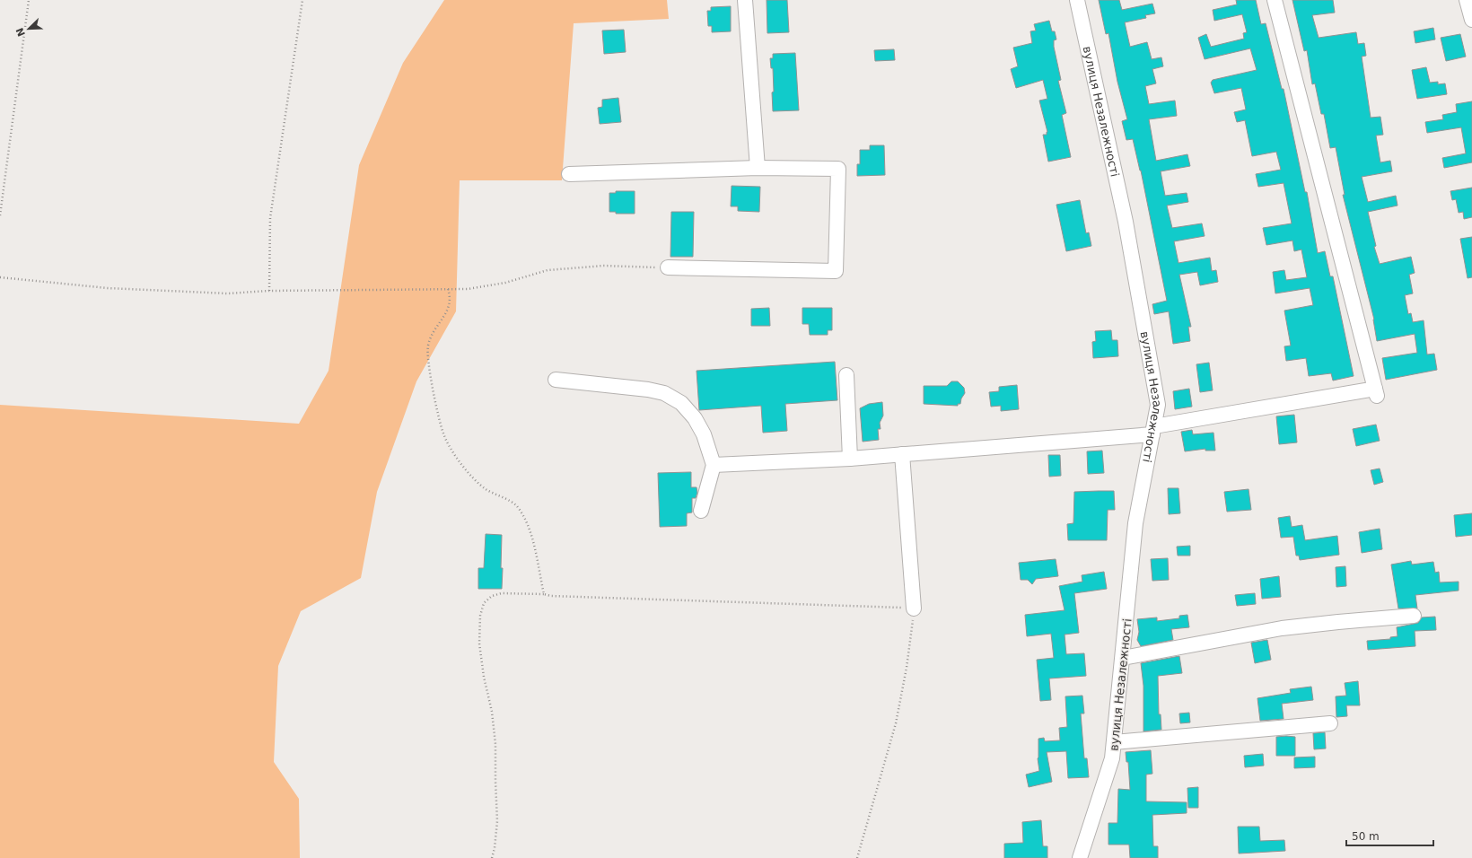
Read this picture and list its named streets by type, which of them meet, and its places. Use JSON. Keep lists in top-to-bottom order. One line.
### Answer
{"streets":{"street":["вулиця Незалежності"]},"scale_bar":"50 m","north":"bottom left"}
